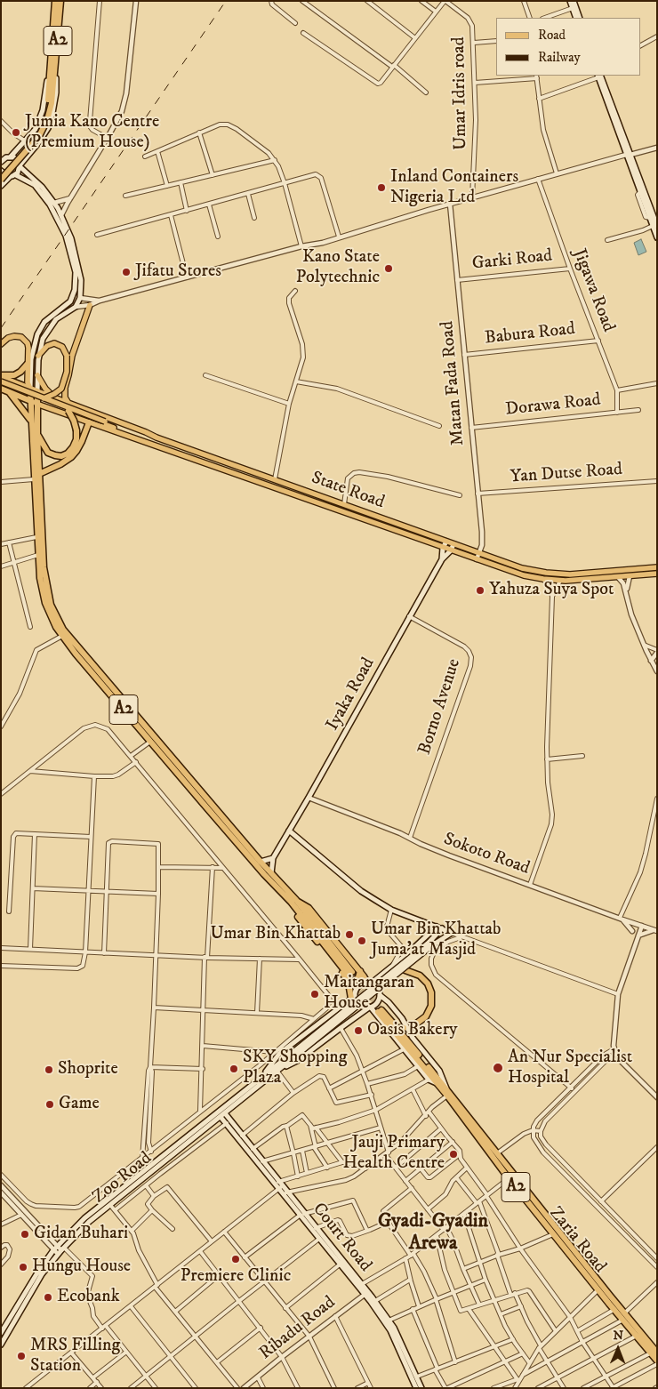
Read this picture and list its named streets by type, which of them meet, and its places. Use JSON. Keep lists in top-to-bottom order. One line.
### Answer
{"streets":{"highway":["A2","Zaria Road"],"main road":["State Road","Iyaka Road","Zoo Road","Court Road"],"street":["Umar Idris road","Garki Road","Jigawa Road","Babura Road","Matan Fada Road","Dorawa Road","Yan Dutse Road","Borno Avenue","Sokoto Road","Ribadu Road"]},"crossings":[["A2","State Road"],["Garki Road","Jigawa Road"],["Garki Road","Matan Fada Road"],["Jigawa Road","Babura Road"],["Jigawa Road","Dorawa Road"],["Babura Road","Matan Fada Road"],["Matan Fada Road","Dorawa Road"],["Matan Fada Road","Yan Dutse Road"],["Matan Fada Road","State Road"],["State Road","Iyaka Road"],["Iyaka Road","Borno Avenue"],["Iyaka Road","Sokoto Road"],["Borno Avenue","Sokoto Road"],["Zoo Road","Court Road"],["Court Road","Ribadu Road"]],"districts":["Gyadi-Gyadin Arewa"],"places":["Jumia Kano Centre (Premium House)","Inland Containers Nigeria Ltd","Kano State Polytechnic","Jifatu Stores","Yahuza Suya Spot","Umar Bin Khattab","Umar Bin Khattab Juma'at Masjid","Maitangaran House","Oasis Bakery","An Nur Specialist Hospital","SKY Shopping Plaza","Shoprite","Game","Jauji Primary Health Centre","Gidan Buhari","Premiere Clinic","Hungu House","Ecobank","MRS Filling Station"],"legend":["Road","Railway"],"north":"top"}
